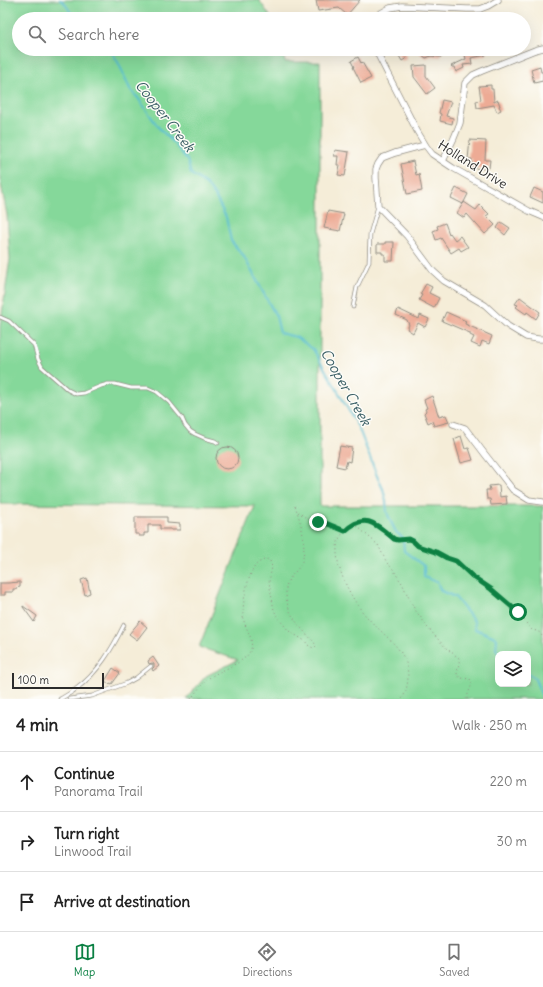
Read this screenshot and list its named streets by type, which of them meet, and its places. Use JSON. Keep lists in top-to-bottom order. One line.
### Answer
{"streets":{"street":["Holland Drive"]},"water":["Cooper Creek"],"scale_bar":"100 m","page":{"search":"Search here","scale":"100 m","heading":["4 min","Walk · 250 m"],"list":[["Continue","Panorama Trail","220 m"],["Turn right","Linwood Trail","30 m"],"Arrive at destination"],"nav":["Map","Directions","Saved"]}}
